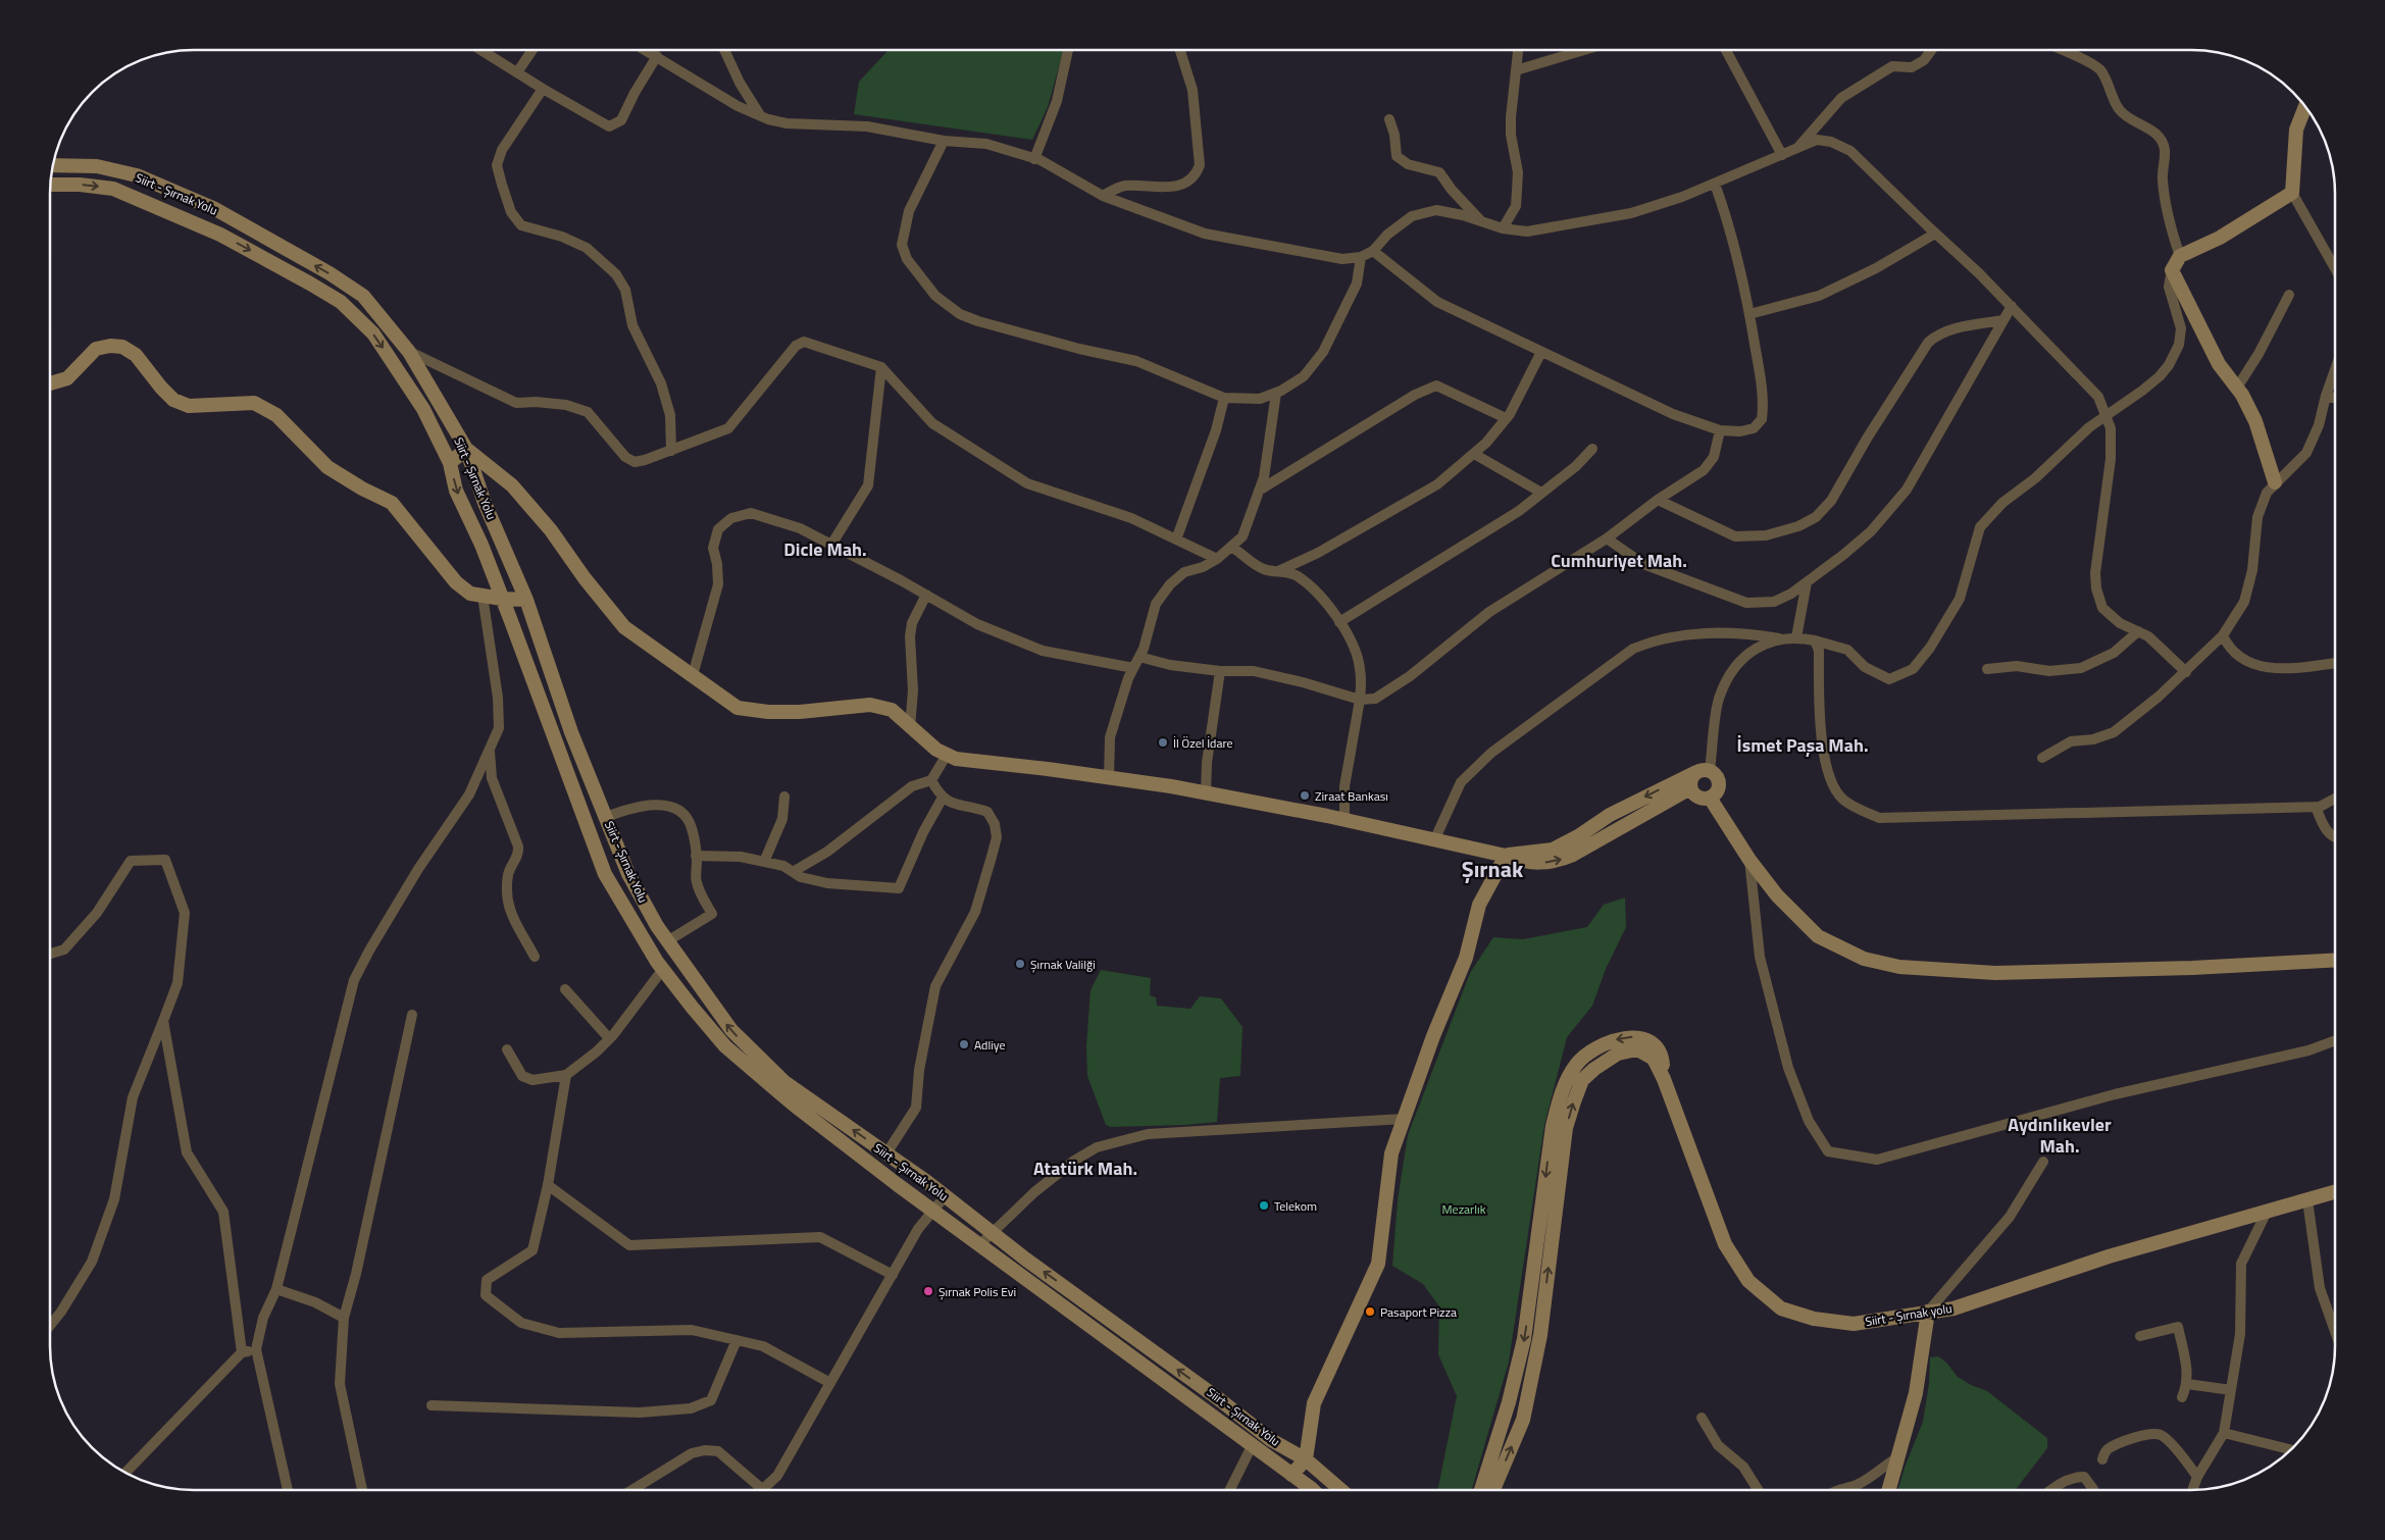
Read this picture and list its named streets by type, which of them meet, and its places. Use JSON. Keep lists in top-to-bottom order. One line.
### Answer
{"streets":{"street":["Siirt - Şırnak Yolu","Siirt - Şırnak yolu"]},"districts":["Dicle Mah.","Cumhuriyet Mah.","İsmet Paşa Mah.","Şırnak","Aydınlıkevler Mah.","Atatürk Mah."],"parks":["Mezarlık"],"places":["İl Özel İdare","Ziraat Bankası","Şırnak Valilği","Adliye","Telekom","Şırnak Polis Evi","Pasaport Pizza"]}
